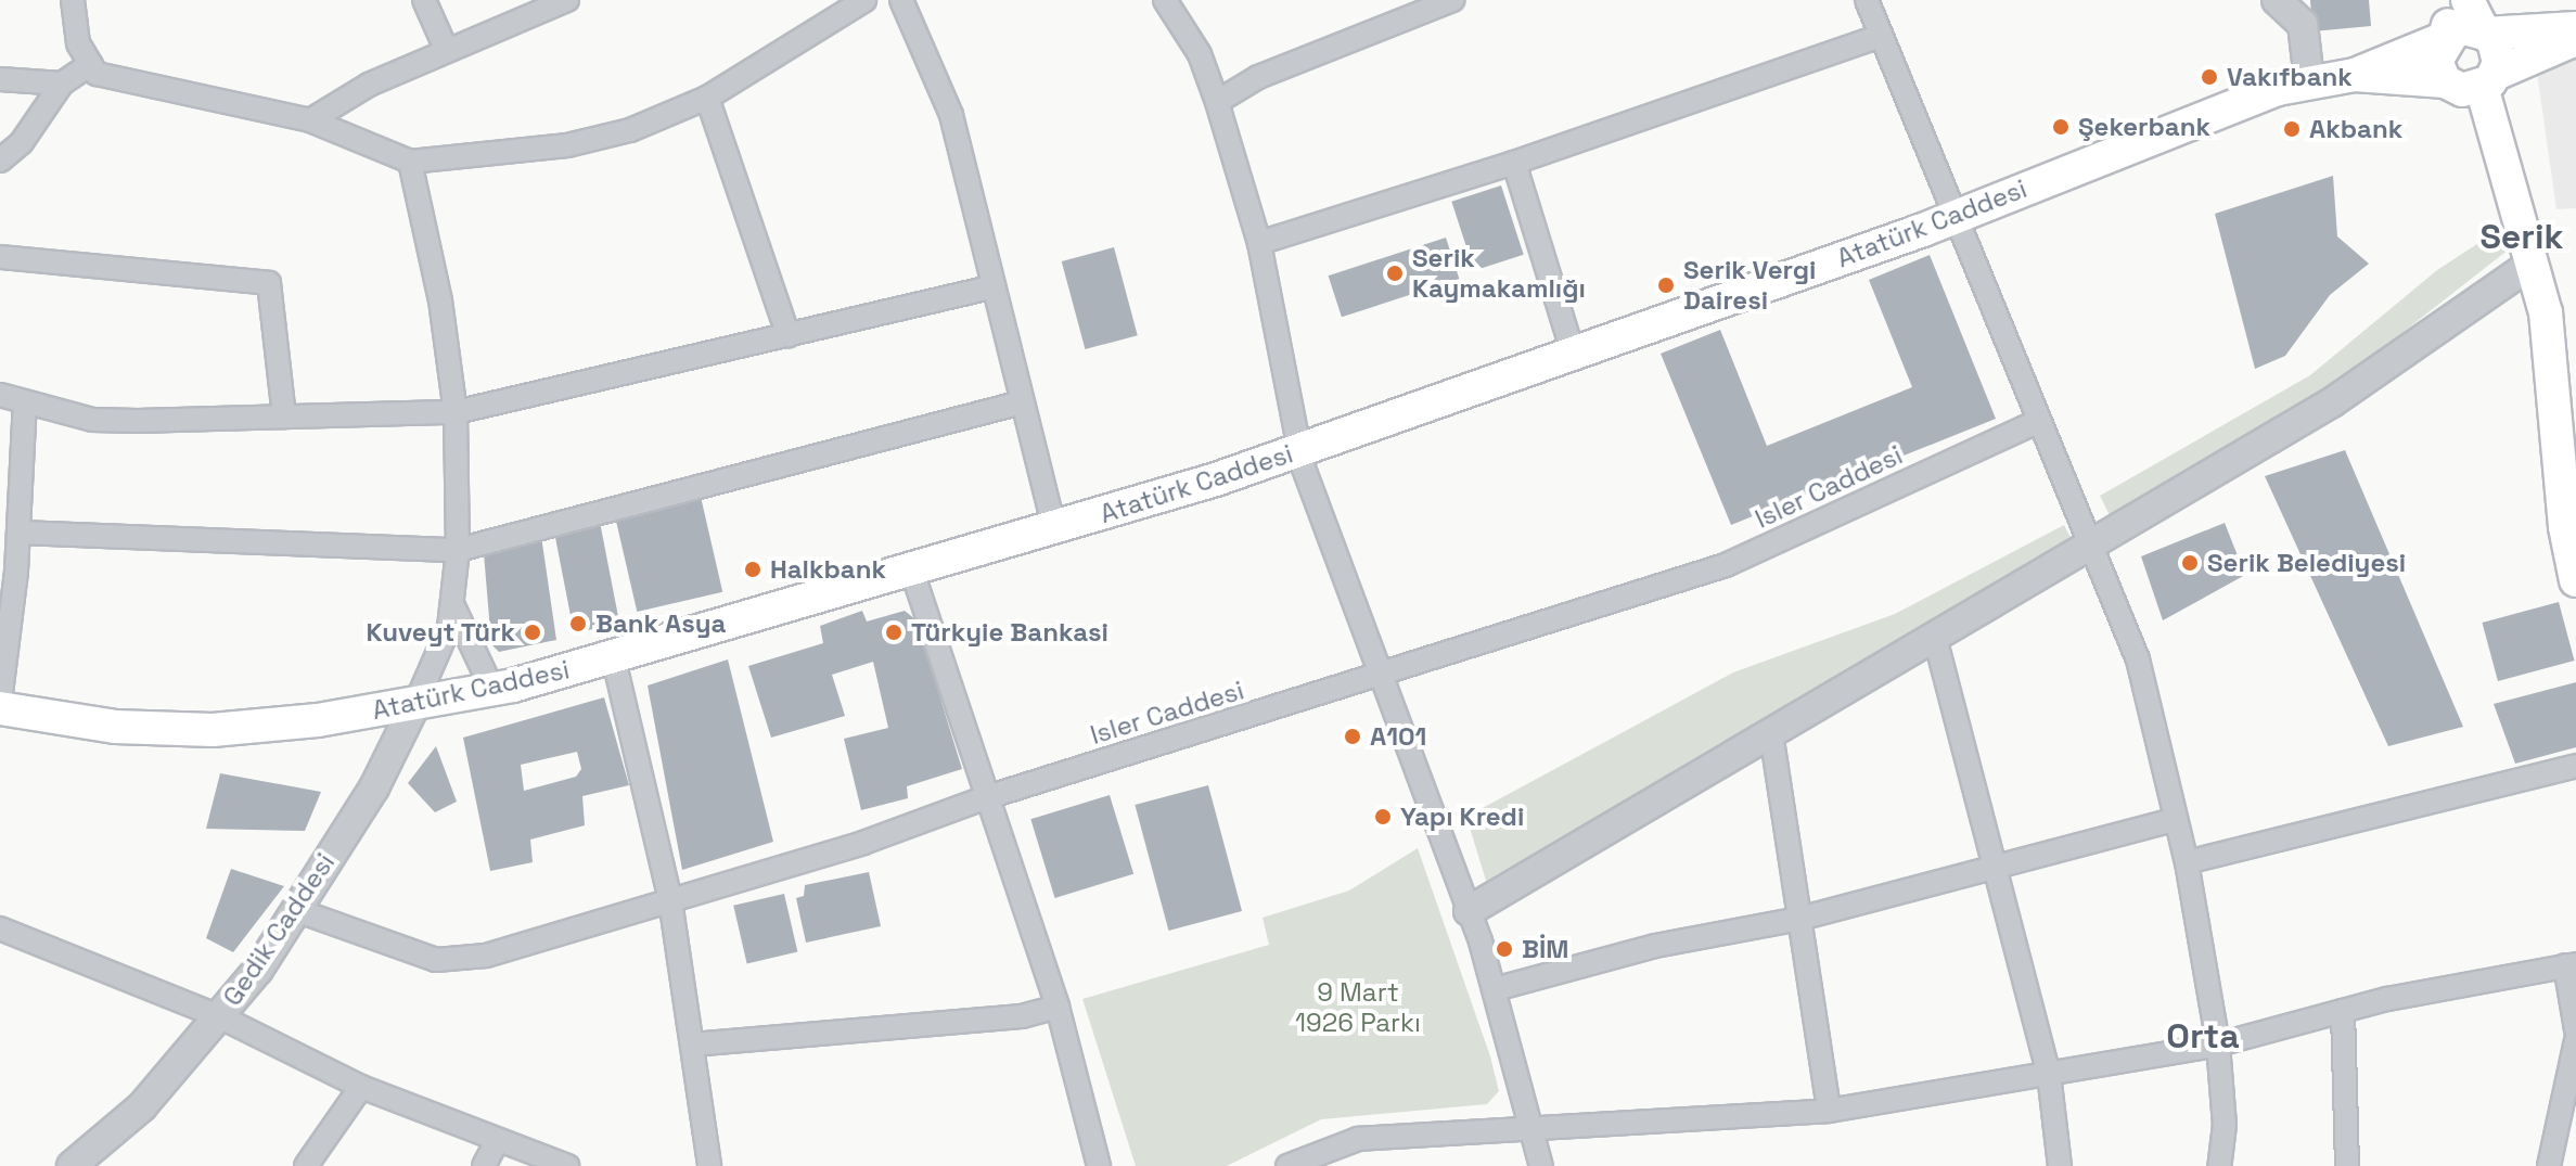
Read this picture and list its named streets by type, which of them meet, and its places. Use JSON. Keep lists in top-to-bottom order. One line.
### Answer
{"streets":{"main road":["Atatürk Caddesi"],"street":["Isler Caddesi","Gedik Caddesi"]},"crossings":[["Atatürk Caddesi","Gedik Caddesi"],["Isler Caddesi","Gedik Caddesi"]],"districts":["Serik","Orta"],"parks":["9 Mart 1926 Parkı"],"places":["Vakıfbank","Şekerbank","Akbank","Serik Kaymakamlığı","Serik Vergi Dairesi","Serik Belediyesi","Halkbank","Bank Asya","Kuveyt Türk","Türkyie Bankasi","A101","Yapı Kredi","BİM"]}
